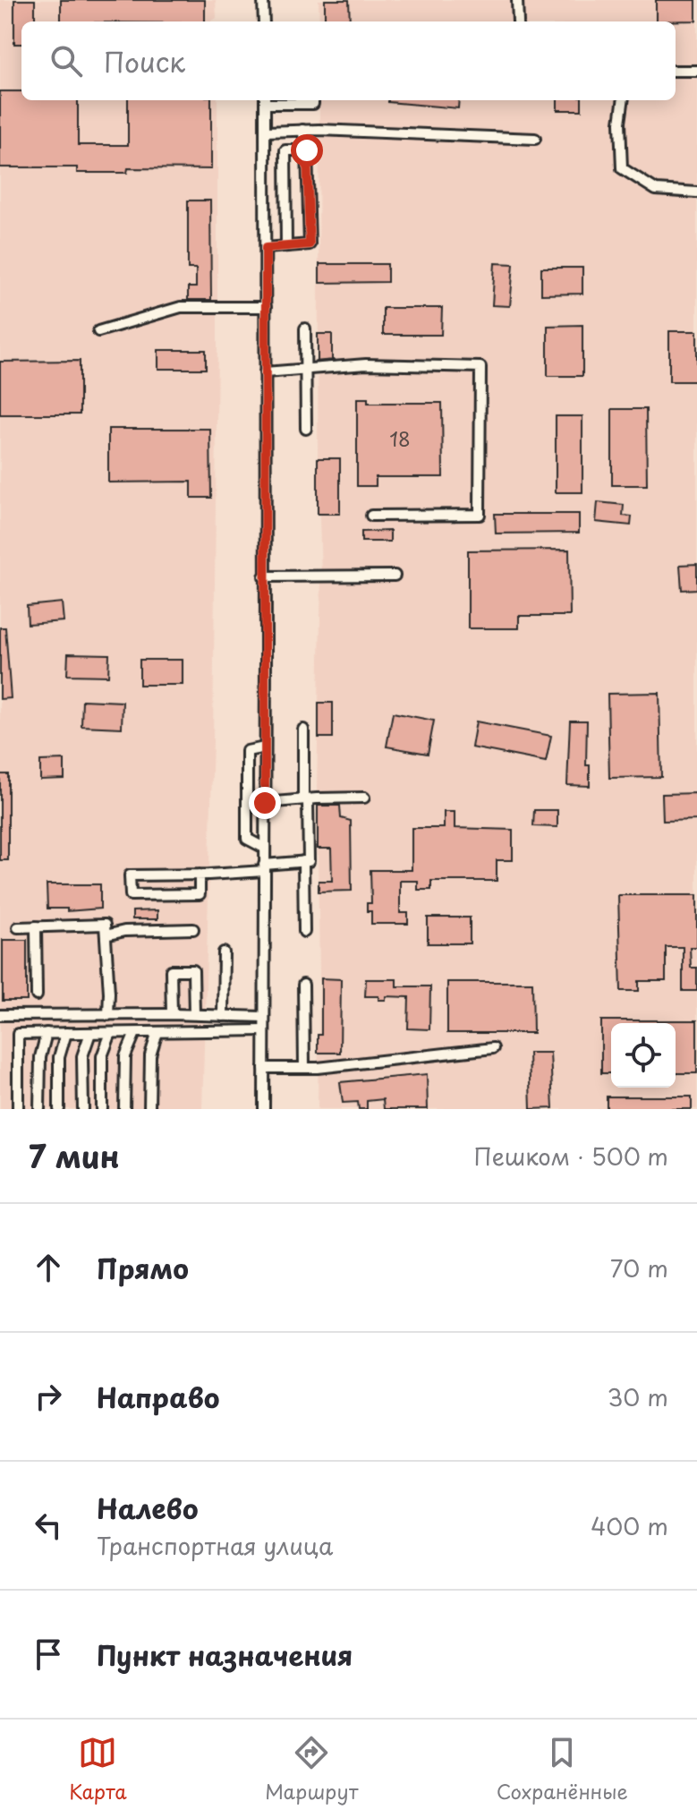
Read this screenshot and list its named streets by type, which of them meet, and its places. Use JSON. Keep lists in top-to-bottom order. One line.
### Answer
{"house_numbers":["18"],"page":{"search":"Поиск","heading":["7 мин","Пешком · 500 m"],"list":[["Прямо","70 m"],["Направо","30 m"],["Налево","Транспортная улица","400 m"],"Пункт назначения"],"nav":["Карта","Маршрут","Сохранённые"]}}
